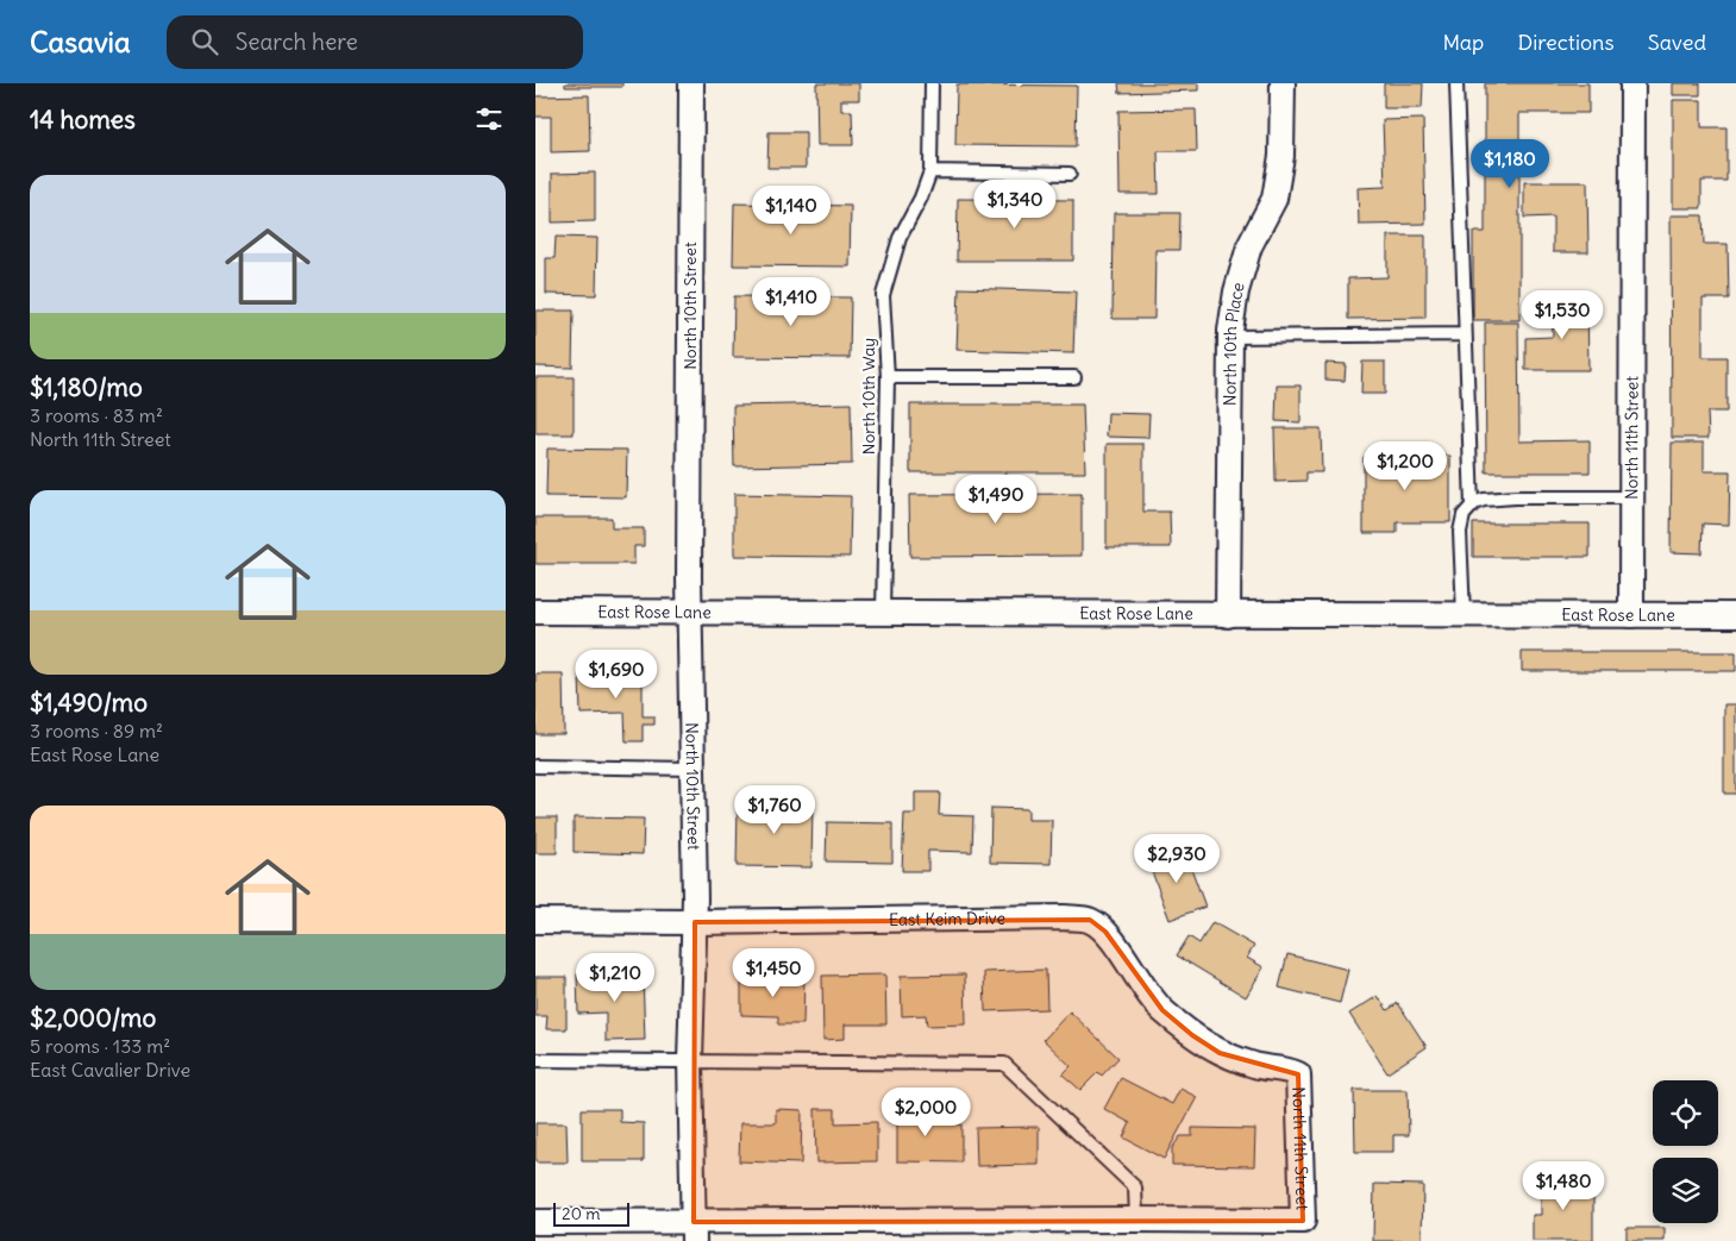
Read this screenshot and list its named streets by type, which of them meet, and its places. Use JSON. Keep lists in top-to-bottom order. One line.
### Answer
{"streets":{"street":["North 10th Street","North 10th Place","North 11th Street","East Rose Lane","East Keim Drive"],"lane":["North 10th Way"]},"crossings":[["North 10th Street","East Rose Lane"],["North 10th Street","East Keim Drive"],["North 10th Place","East Rose Lane"],["North 10th Way","East Rose Lane"],["North 11th Street","East Rose Lane"],["North 11th Street","East Keim Drive"]],"scale_bar":"20 m","page":{"header":"Casavia","search":"Search here","nav":["Map","Directions","Saved"],"heading":"14 homes","price":["$1,180","$1,340","$1,140","$1,410","$1,530","$1,200","$1,490","$1,690","$1,760","$2,930","$1,450","$1,210","$2,000","$1,480"],"list":[{"name":"$1,180/mo","note":"3 rooms · 83 m² · North 11th Street"},{"name":"$1,490/mo","note":"3 rooms · 89 m² · East Rose Lane"},{"name":"$2,000/mo","note":"5 rooms · 133 m² · East Cavalier Drive"}],"scale":"20 m"}}
